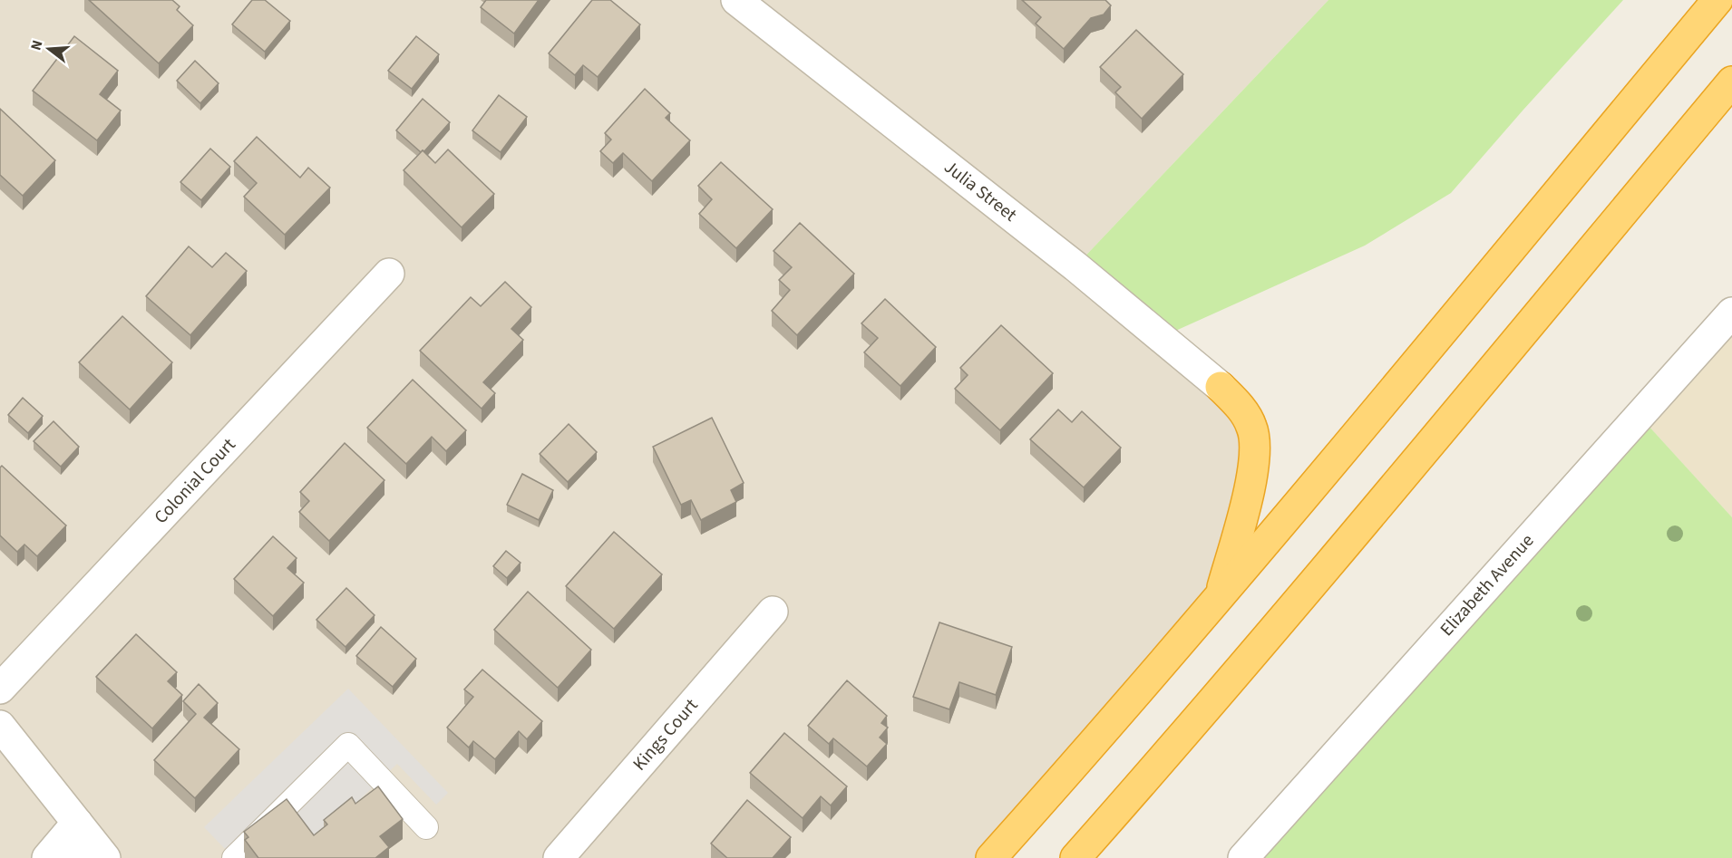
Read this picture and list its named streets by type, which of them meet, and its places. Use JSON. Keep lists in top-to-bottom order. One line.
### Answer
{"streets":{"street":["Julia Street","Colonial Court","Elizabeth Avenue","Kings Court"]},"north":"left"}
